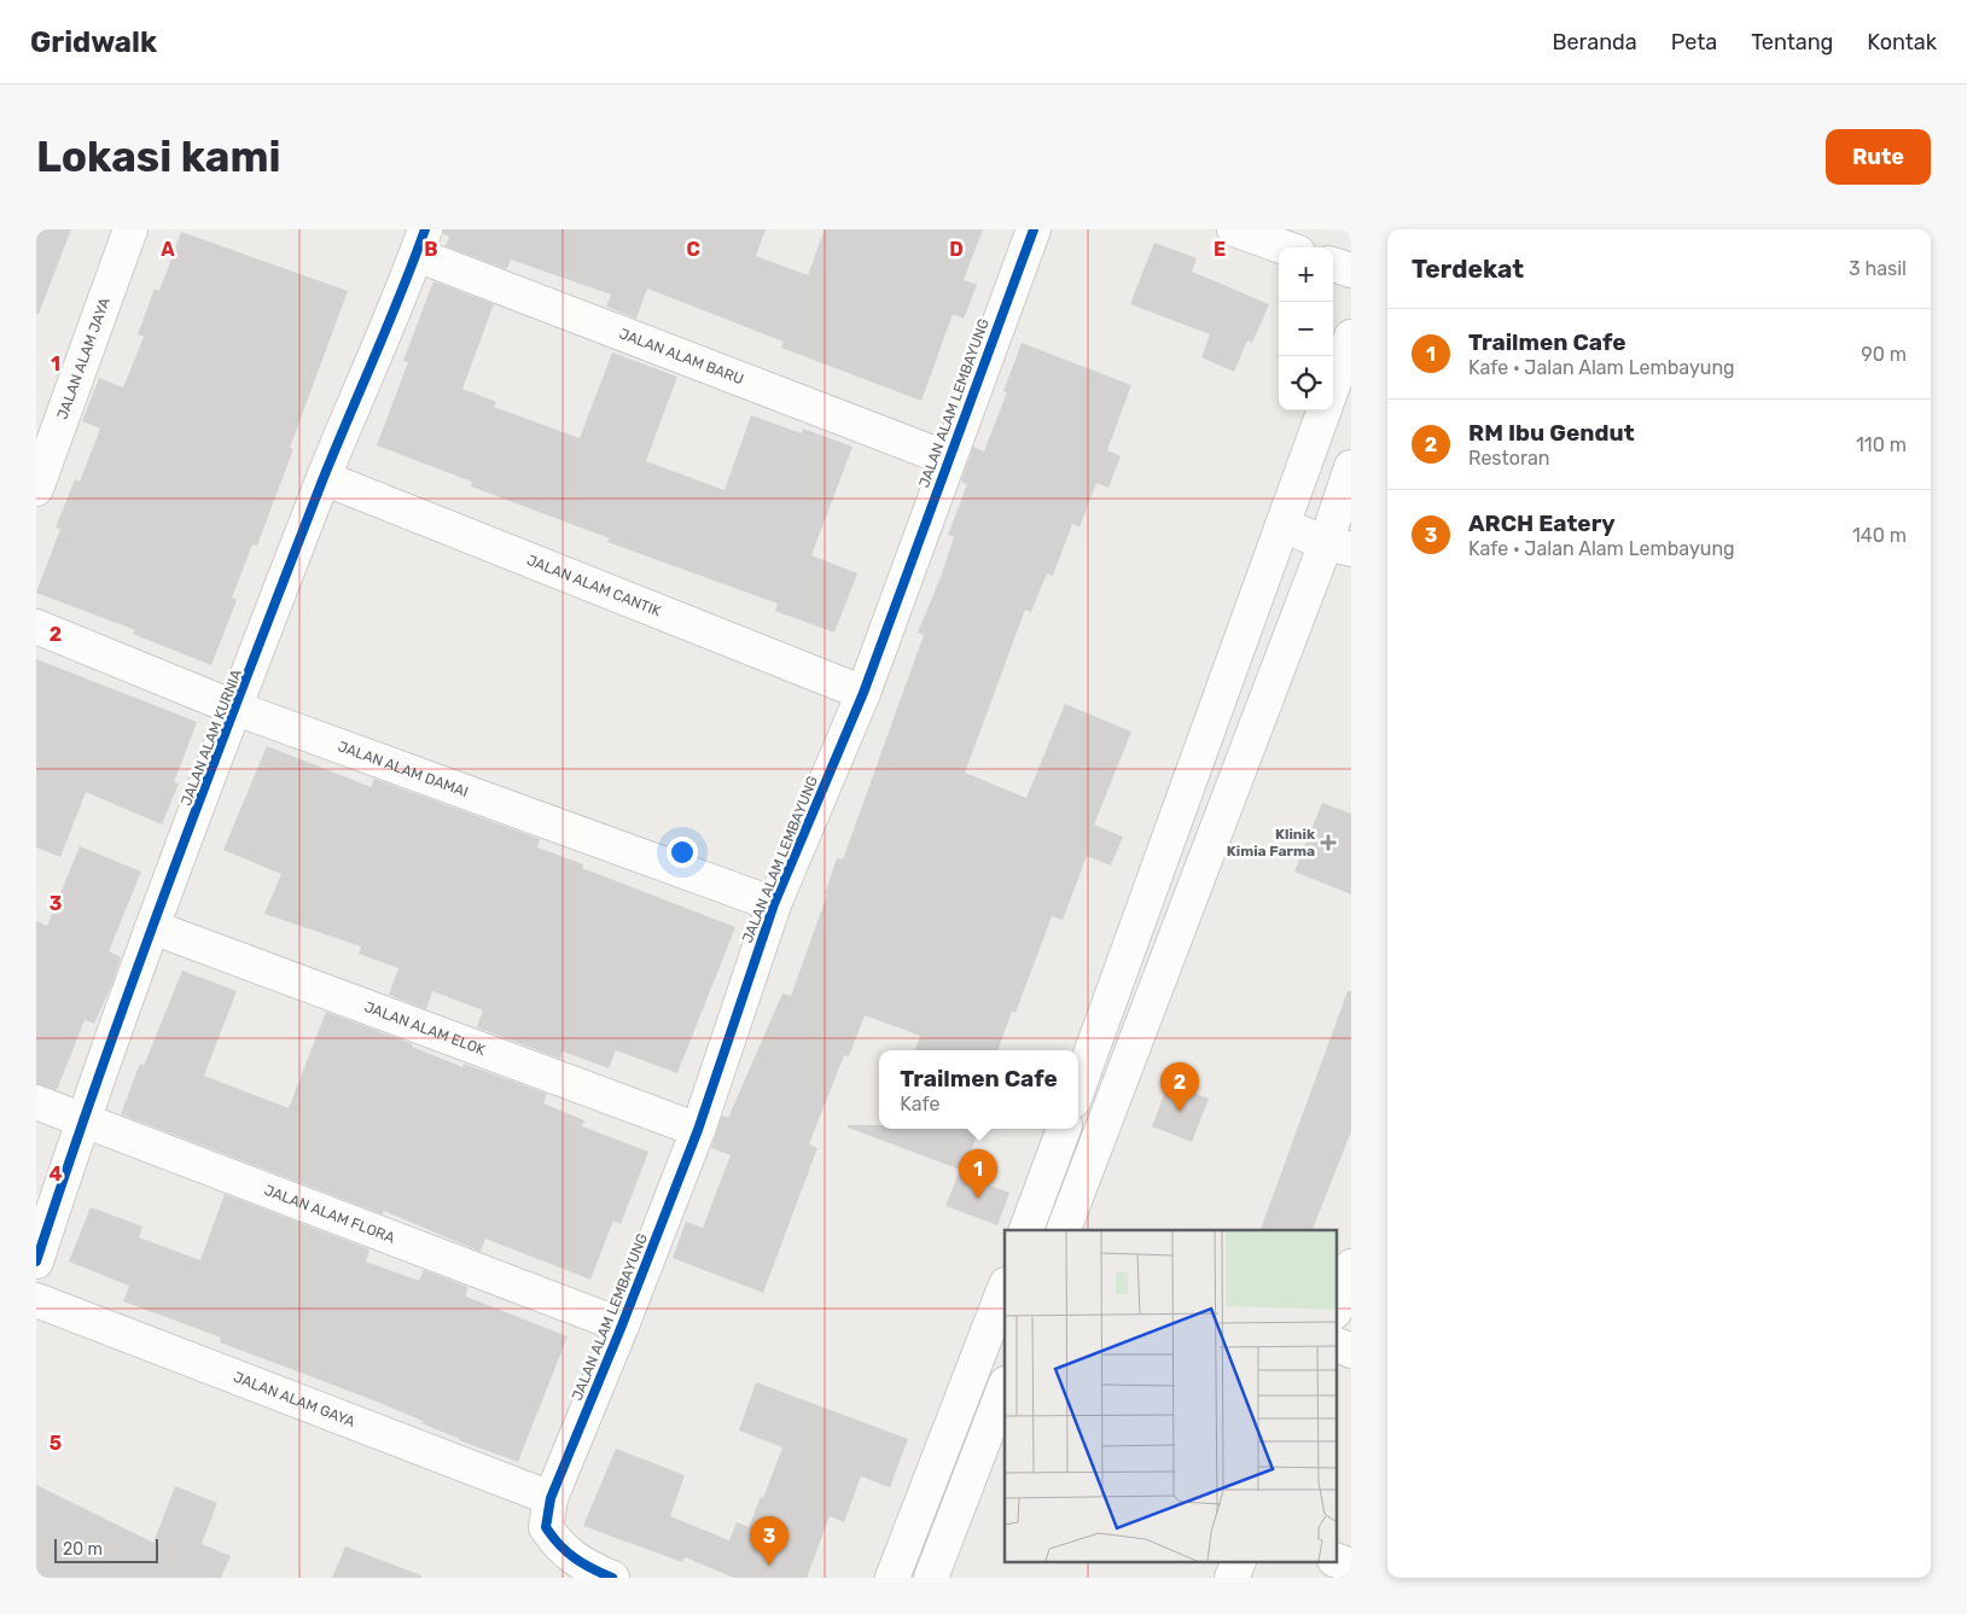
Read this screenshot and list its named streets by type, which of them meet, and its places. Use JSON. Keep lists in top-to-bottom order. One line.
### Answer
{"streets":{"street":["JALAN ALAM BARU","JALAN ALAM JAYA","JALAN ALAM LEMBAYUNG","JALAN ALAM CANTIK","JALAN ALAM KURNIA","JALAN ALAM DAMAI","JALAN ALAM ELOK","JALAN ALAM FLORA","JALAN ALAM GAYA"]},"crossings":[["JALAN ALAM BARU","JALAN ALAM LEMBAYUNG"],["JALAN ALAM BARU","JALAN ALAM KURNIA"],["JALAN ALAM LEMBAYUNG","JALAN ALAM CANTIK"],["JALAN ALAM LEMBAYUNG","JALAN ALAM DAMAI"],["JALAN ALAM LEMBAYUNG","JALAN ALAM ELOK"],["JALAN ALAM LEMBAYUNG","JALAN ALAM FLORA"],["JALAN ALAM LEMBAYUNG","JALAN ALAM GAYA"],["JALAN ALAM CANTIK","JALAN ALAM KURNIA"],["JALAN ALAM KURNIA","JALAN ALAM DAMAI"],["JALAN ALAM KURNIA","JALAN ALAM ELOK"],["JALAN ALAM KURNIA","JALAN ALAM FLORA"]],"places":{"health":["Klinik Kimia Farma"]},"scale_bar":"20 m","page":{"header":"Gridwalk","nav":["Beranda","Peta","Tentang","Kontak"],"buttons":"Rute","title":"Lokasi kami","heading":["Terdekat","3 hasil"],"map_buttons":["+","−"],"list":[{"mark":"1","name":"Trailmen Cafe","note":"Kafe · Jalan Alam Lembayung","value":"90 m"},{"mark":"2","name":"RM Ibu Gendut","note":"Restoran","value":"110 m"},{"mark":"3","name":"ARCH Eatery","note":"Kafe · Jalan Alam Lembayung","value":"140 m"}],"popup":["Trailmen Cafe","Kafe"],"pins":["2","1","3"],"scale":"20 m"},"grid":{"columns":["A","B","C","D","E"],"rows":["1","2","3","4","5"]}}
